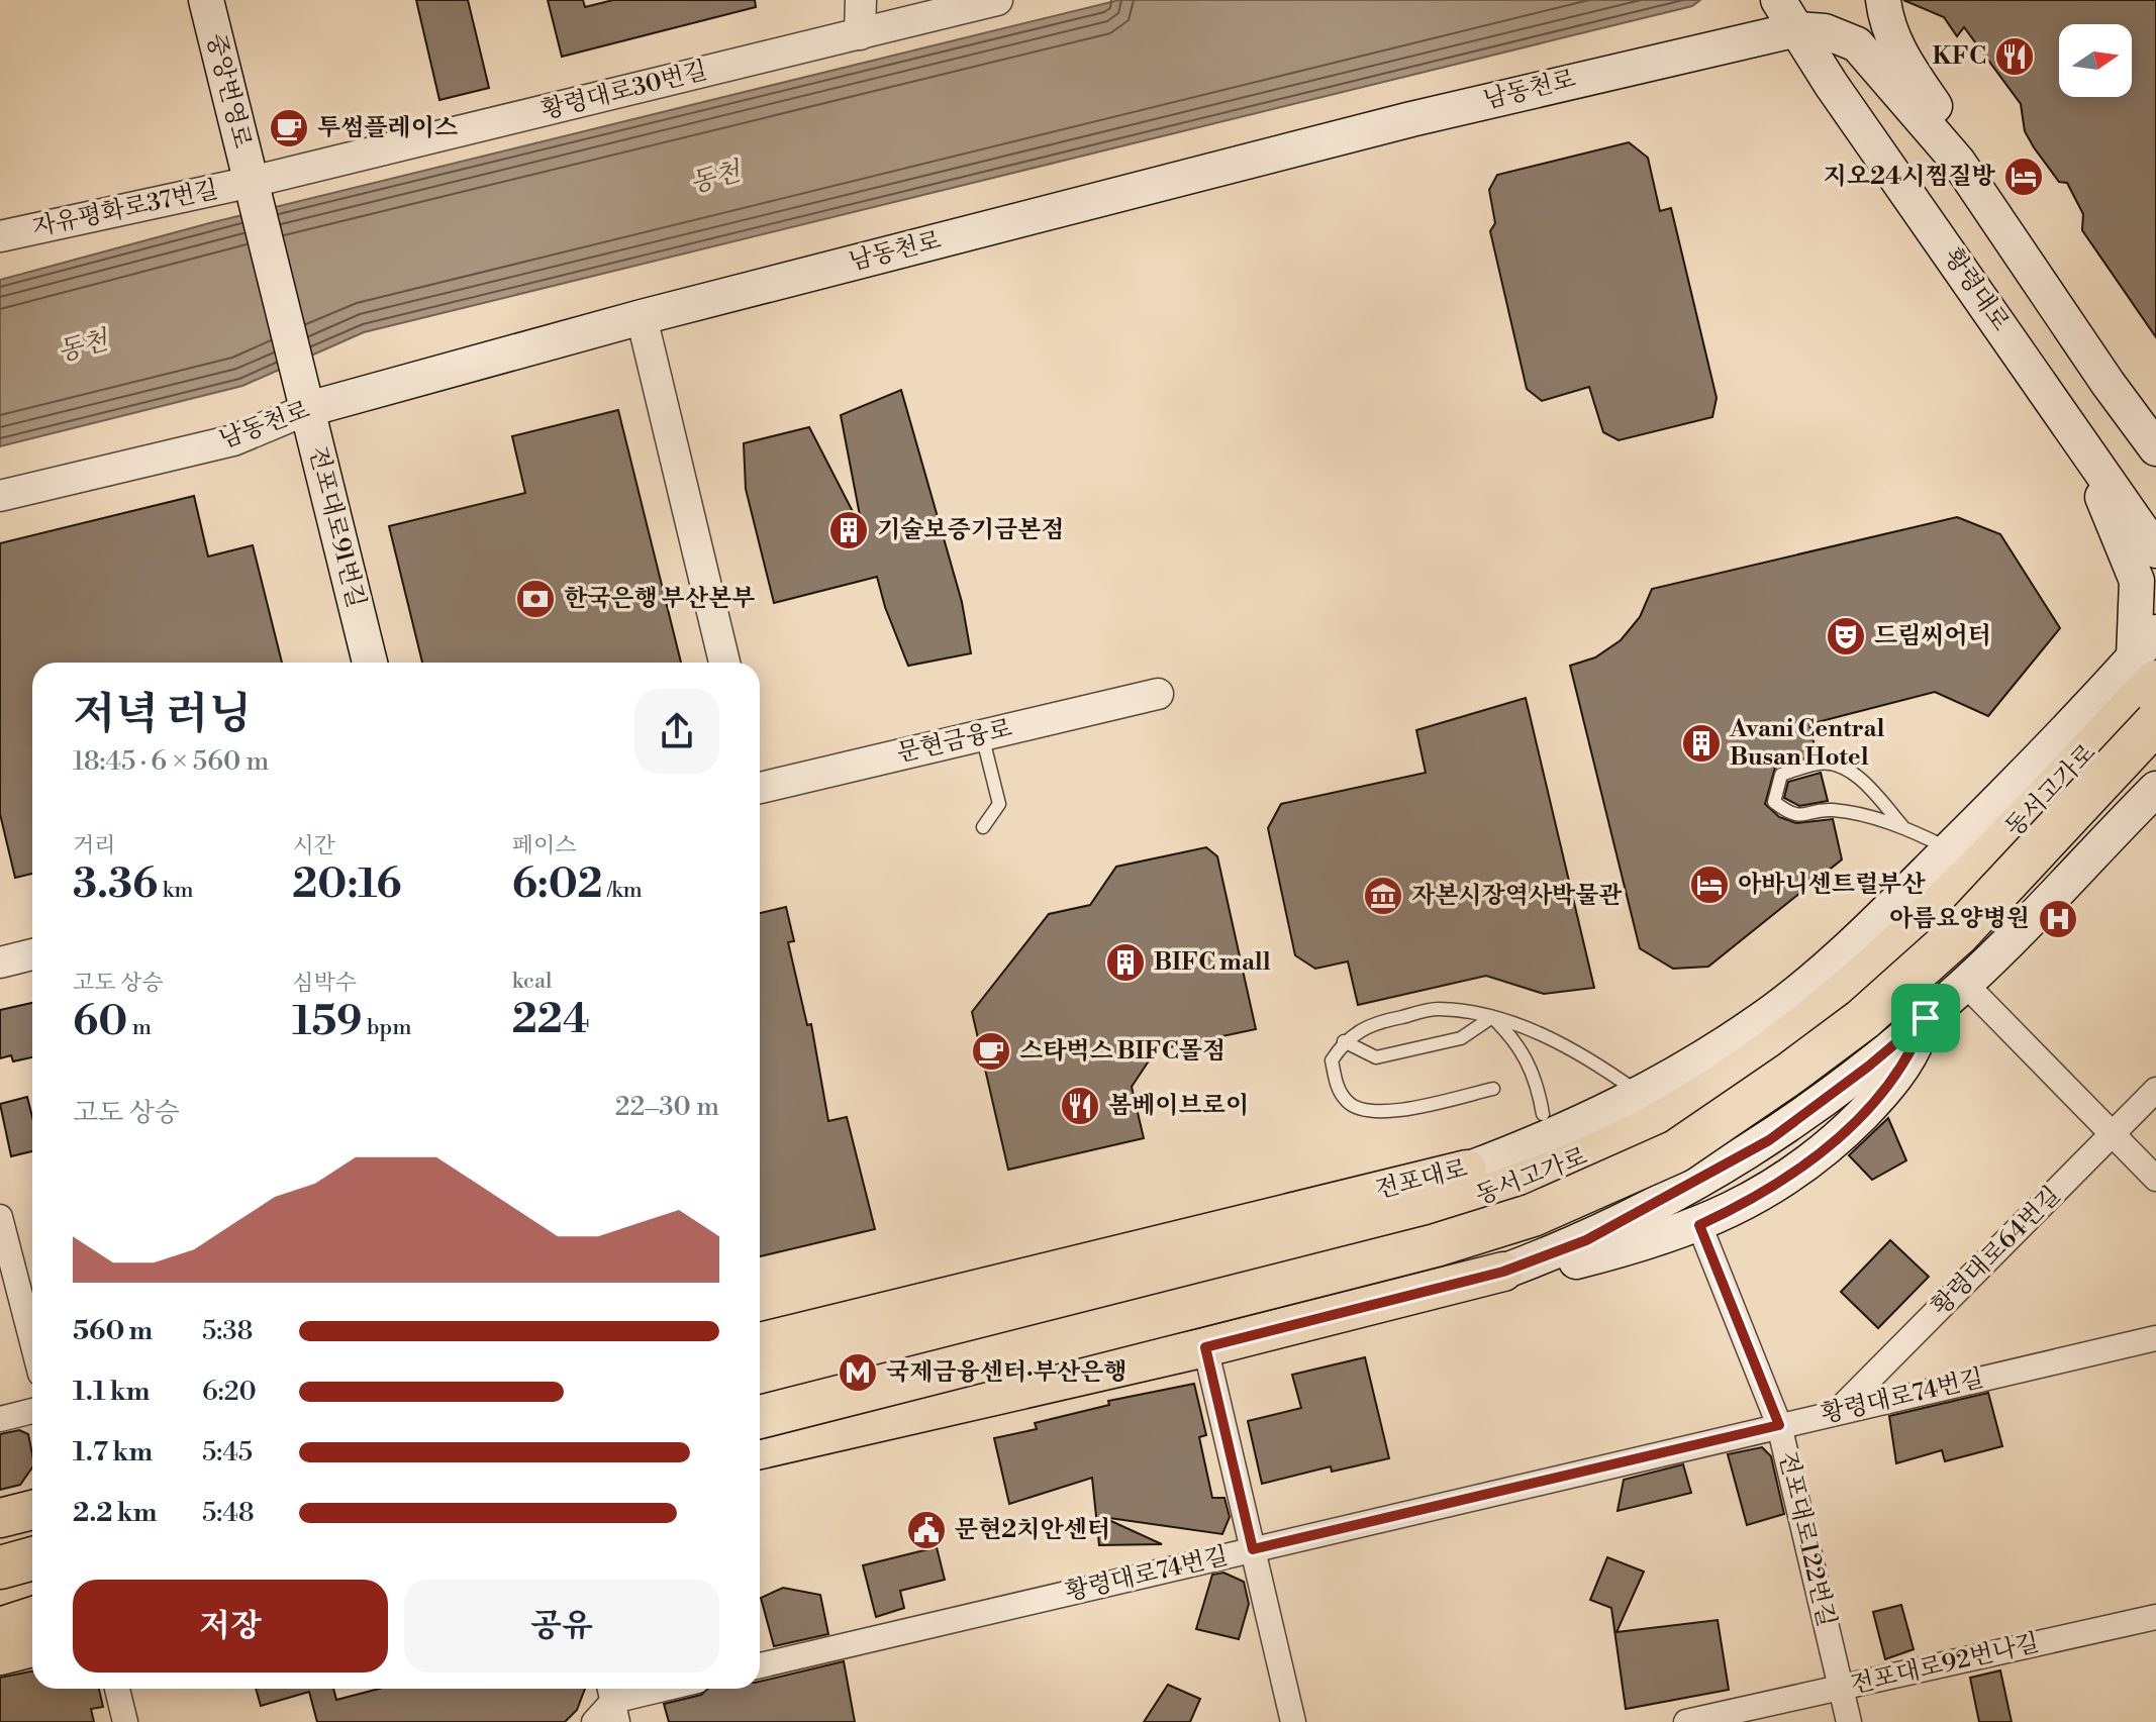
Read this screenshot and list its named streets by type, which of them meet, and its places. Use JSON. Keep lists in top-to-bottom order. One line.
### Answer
{"streets":{"highway":["동서고가로"],"main road":["남동천로","중앙번영로","황령대로","전포대로91번길","전포대로"],"street":["황령대로30번길","자유평화로37번길","문현금융로","황령대로64번길","황령대로74번길","전포대로122번길","전포대로92번나길"]},"crossings":[["남동천로","중앙번영로"],["남동천로","황령대로"],["남동천로","전포대로91번길"],["중앙번영로","황령대로30번길"],["중앙번영로","자유평화로37번길"],["중앙번영로","전포대로91번길"],["황령대로30번길","자유평화로37번길"],["동서고가로","전포대로"],["황령대로64번길","황령대로74번길"],["황령대로74번길","전포대로122번길"],["전포대로122번길","전포대로92번나길"]],"water":["동천"],"places":{"restaurant":["KFC","봄베이브로이"],"cafe":["투썸플레이스","스타벅스 BIFC몰점"],"hotel":["지오24시찜질방","아바니센트럴부산"],"building":["기술보증기금본점","Avani Central Busan Hotel","BIFC mall"],"bank":["한국은행 부산본부"],"theatre":["드림씨어터"],"museum":["자본시장역사박물관"],"hospital":["아름요양병원"],"metro station":["국제금융센터·부산은행"],"public building":["문현2치안센터"]},"north":"right","page":{"heading":["저녁 러닝","18:45 · 6 × 560 m"],"stats":[["거리","3.36 km"],["시간","20:16"],["페이스","6:02 /km"],["고도 상승","60 m"],["심박수","159 bpm"],["kcal","224"]],"chart":["고도 상승","22–30 m"],"list":[{"name":"560 m","note":"5:38"},{"name":"1.1 km","note":"6:20"},{"name":"1.7 km","note":"5:45"},{"name":"2.2 km","note":"5:48"}],"buttons":["저장","공유"]}}
